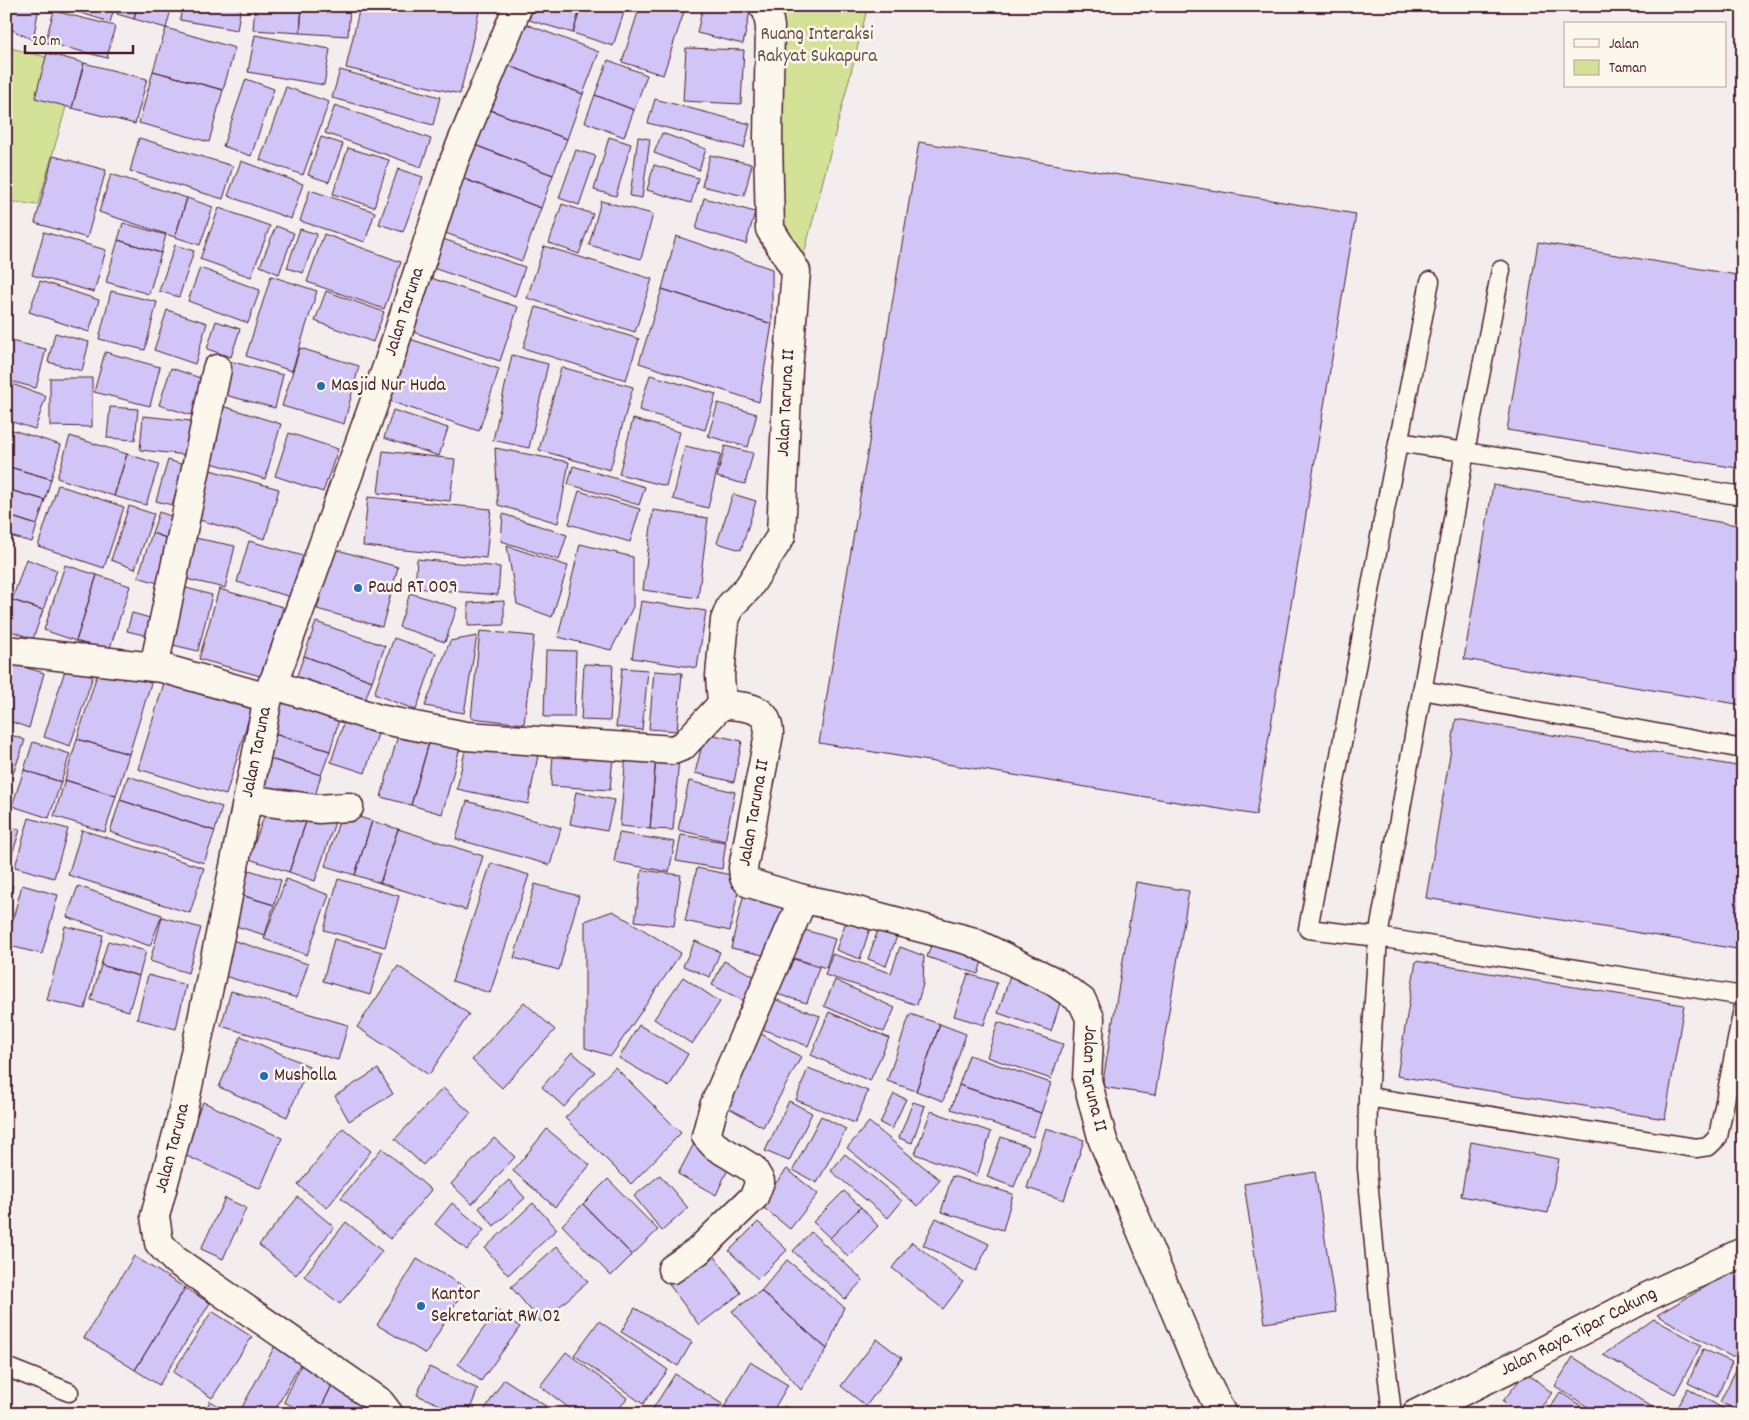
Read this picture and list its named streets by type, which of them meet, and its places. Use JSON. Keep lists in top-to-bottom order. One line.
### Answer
{"streets":{"street":["Jalan Taruna","Jalan Taruna II","Jalan Raya Tipar Cakung"]},"parks":["Ruang Interaksi Rakyat Sukapura"],"places":["Masjid Nur Huda","Paud RT 009","Musholla","Kantor Sekretariat RW 02"],"legend":["Jalan","Taman"],"scale_bar":"20 m"}
